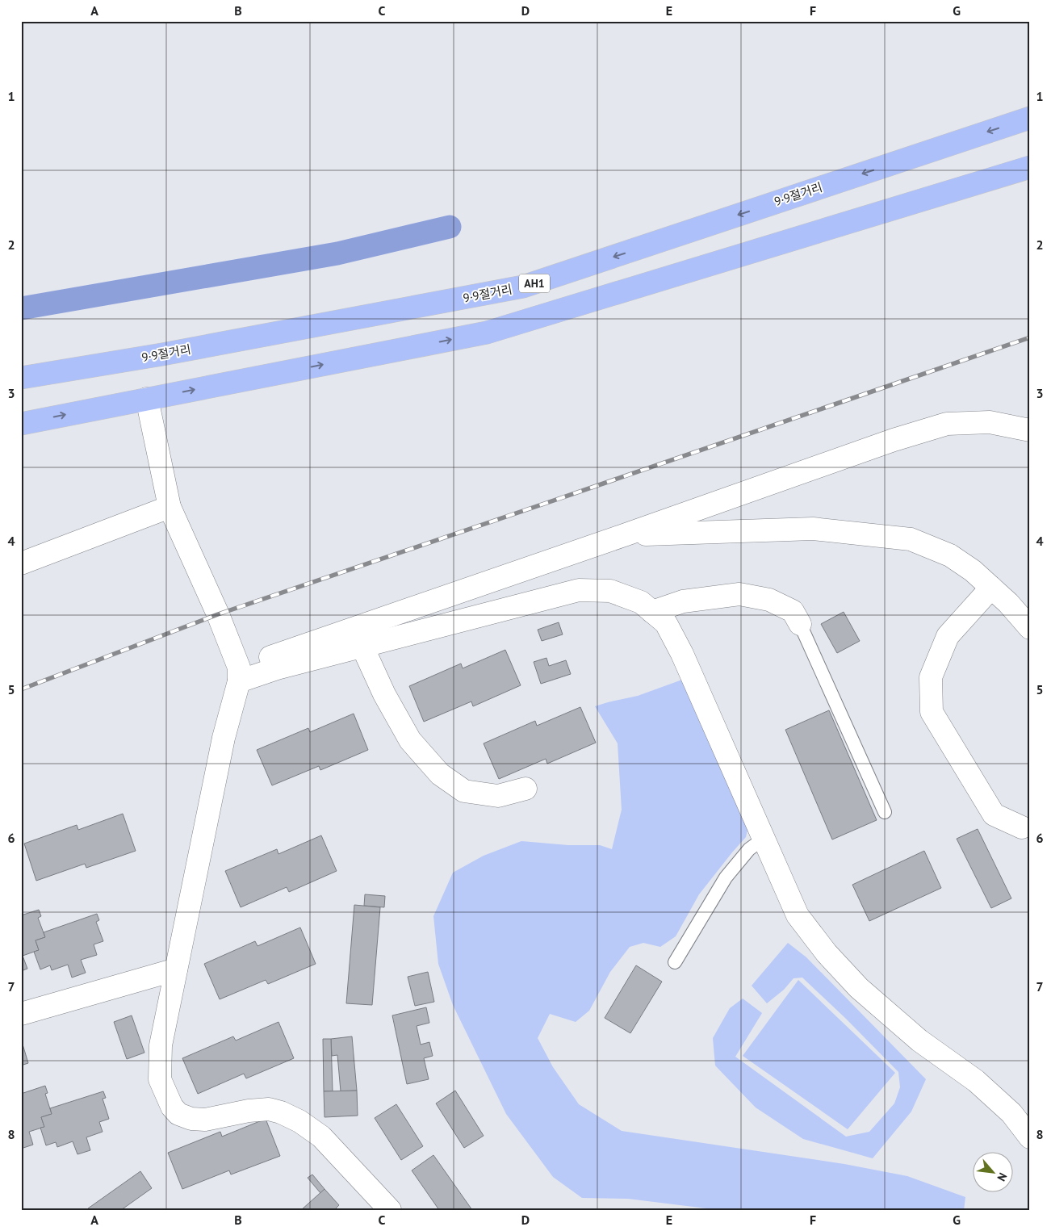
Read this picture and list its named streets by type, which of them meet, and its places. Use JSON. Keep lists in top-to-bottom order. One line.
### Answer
{"streets":{"highway":["9·9절거리","AH1"]},"north":"bottom right","grid":{"columns":["A","B","C","D","E","F","G"],"rows":["1","2","3","4","5","6","7","8"]}}
